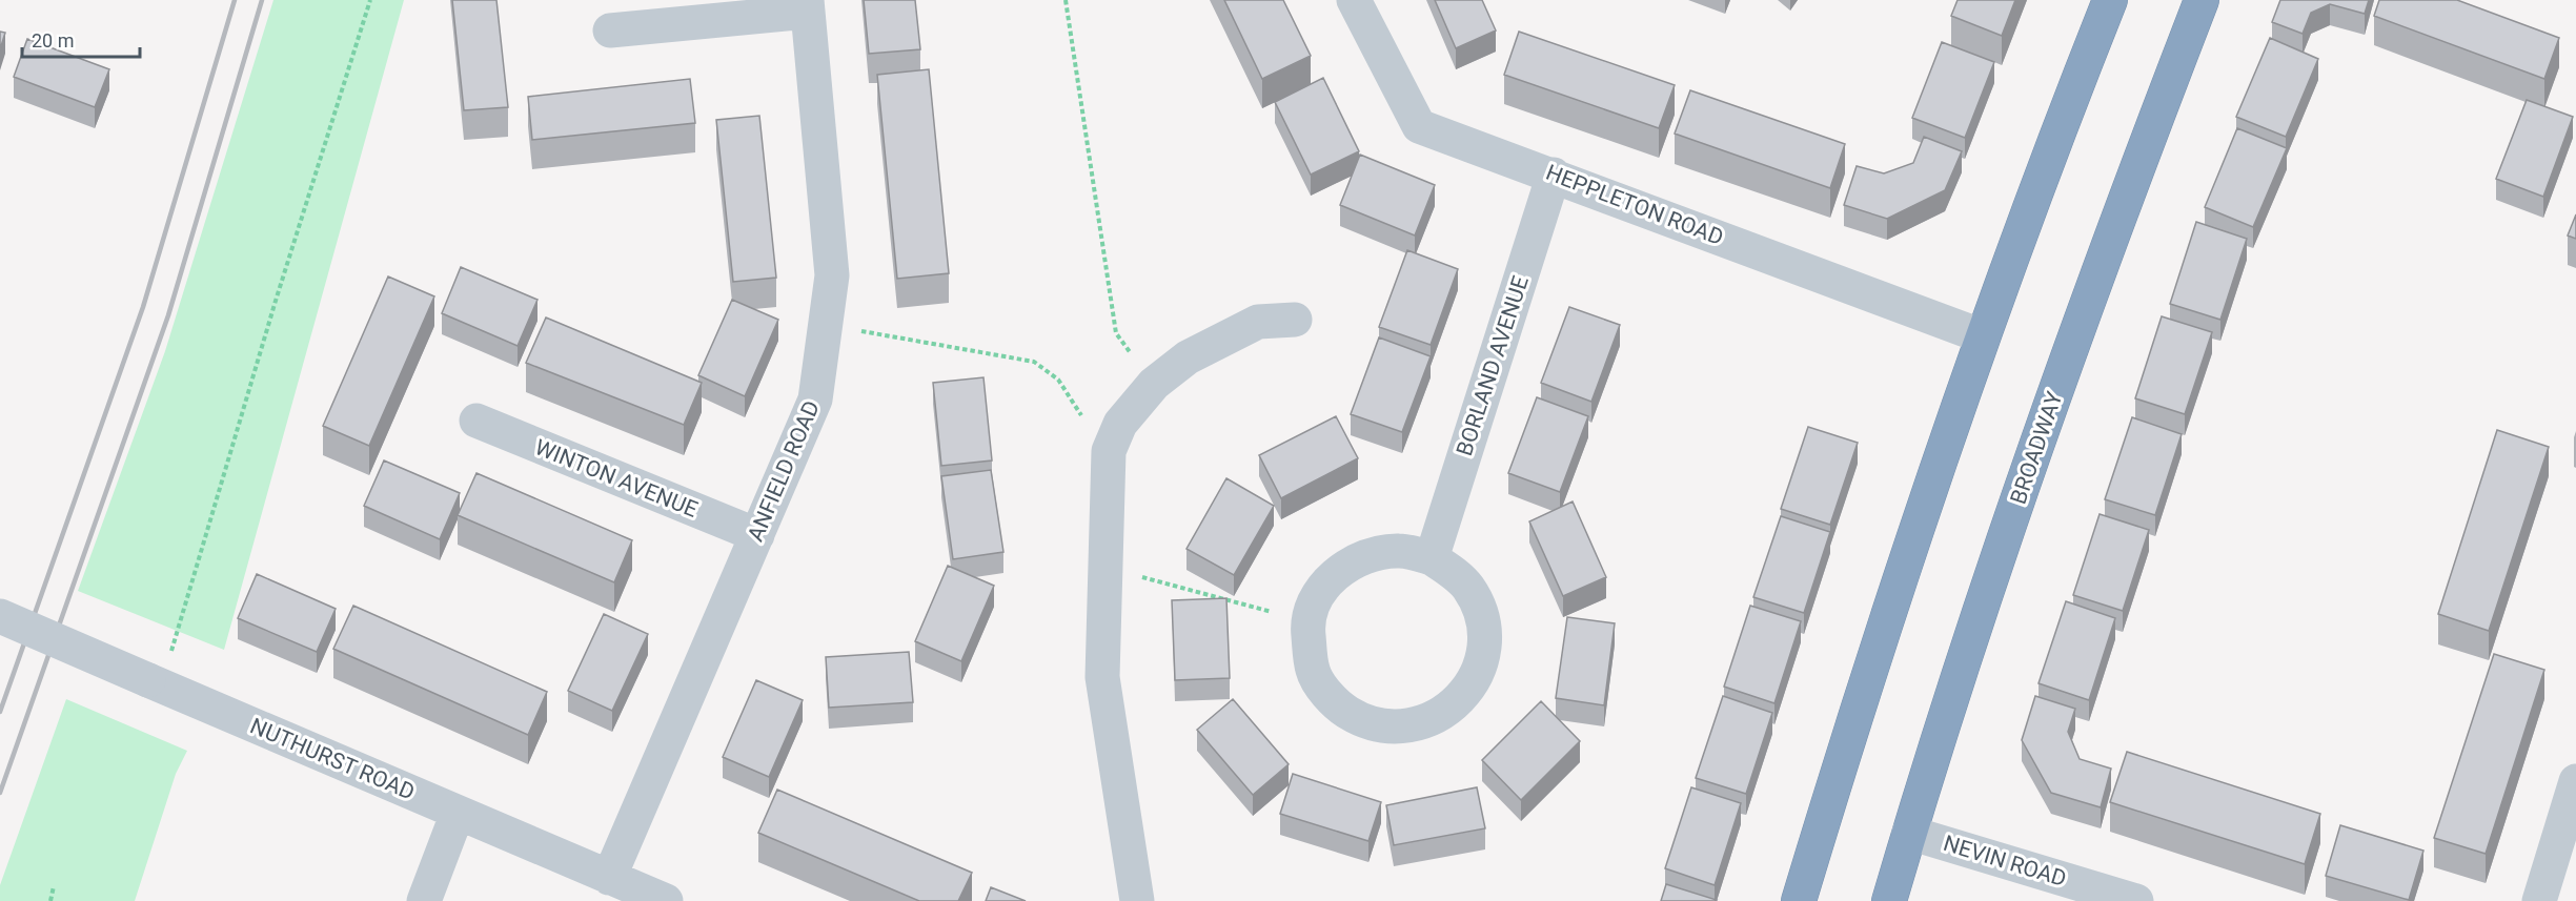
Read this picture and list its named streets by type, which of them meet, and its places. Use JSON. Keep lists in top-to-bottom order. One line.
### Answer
{"streets":{"highway":["BROADWAY"],"street":["HEPPLETON ROAD","BORLAND AVENUE","ANFIELD ROAD","WINTON AVENUE","NUTHURST ROAD","NEVIN ROAD"]},"crossings":[["HEPPLETON ROAD","BORLAND AVENUE"],["BROADWAY","NEVIN ROAD"],["ANFIELD ROAD","WINTON AVENUE"],["ANFIELD ROAD","NUTHURST ROAD"]],"scale_bar":"20 m"}
